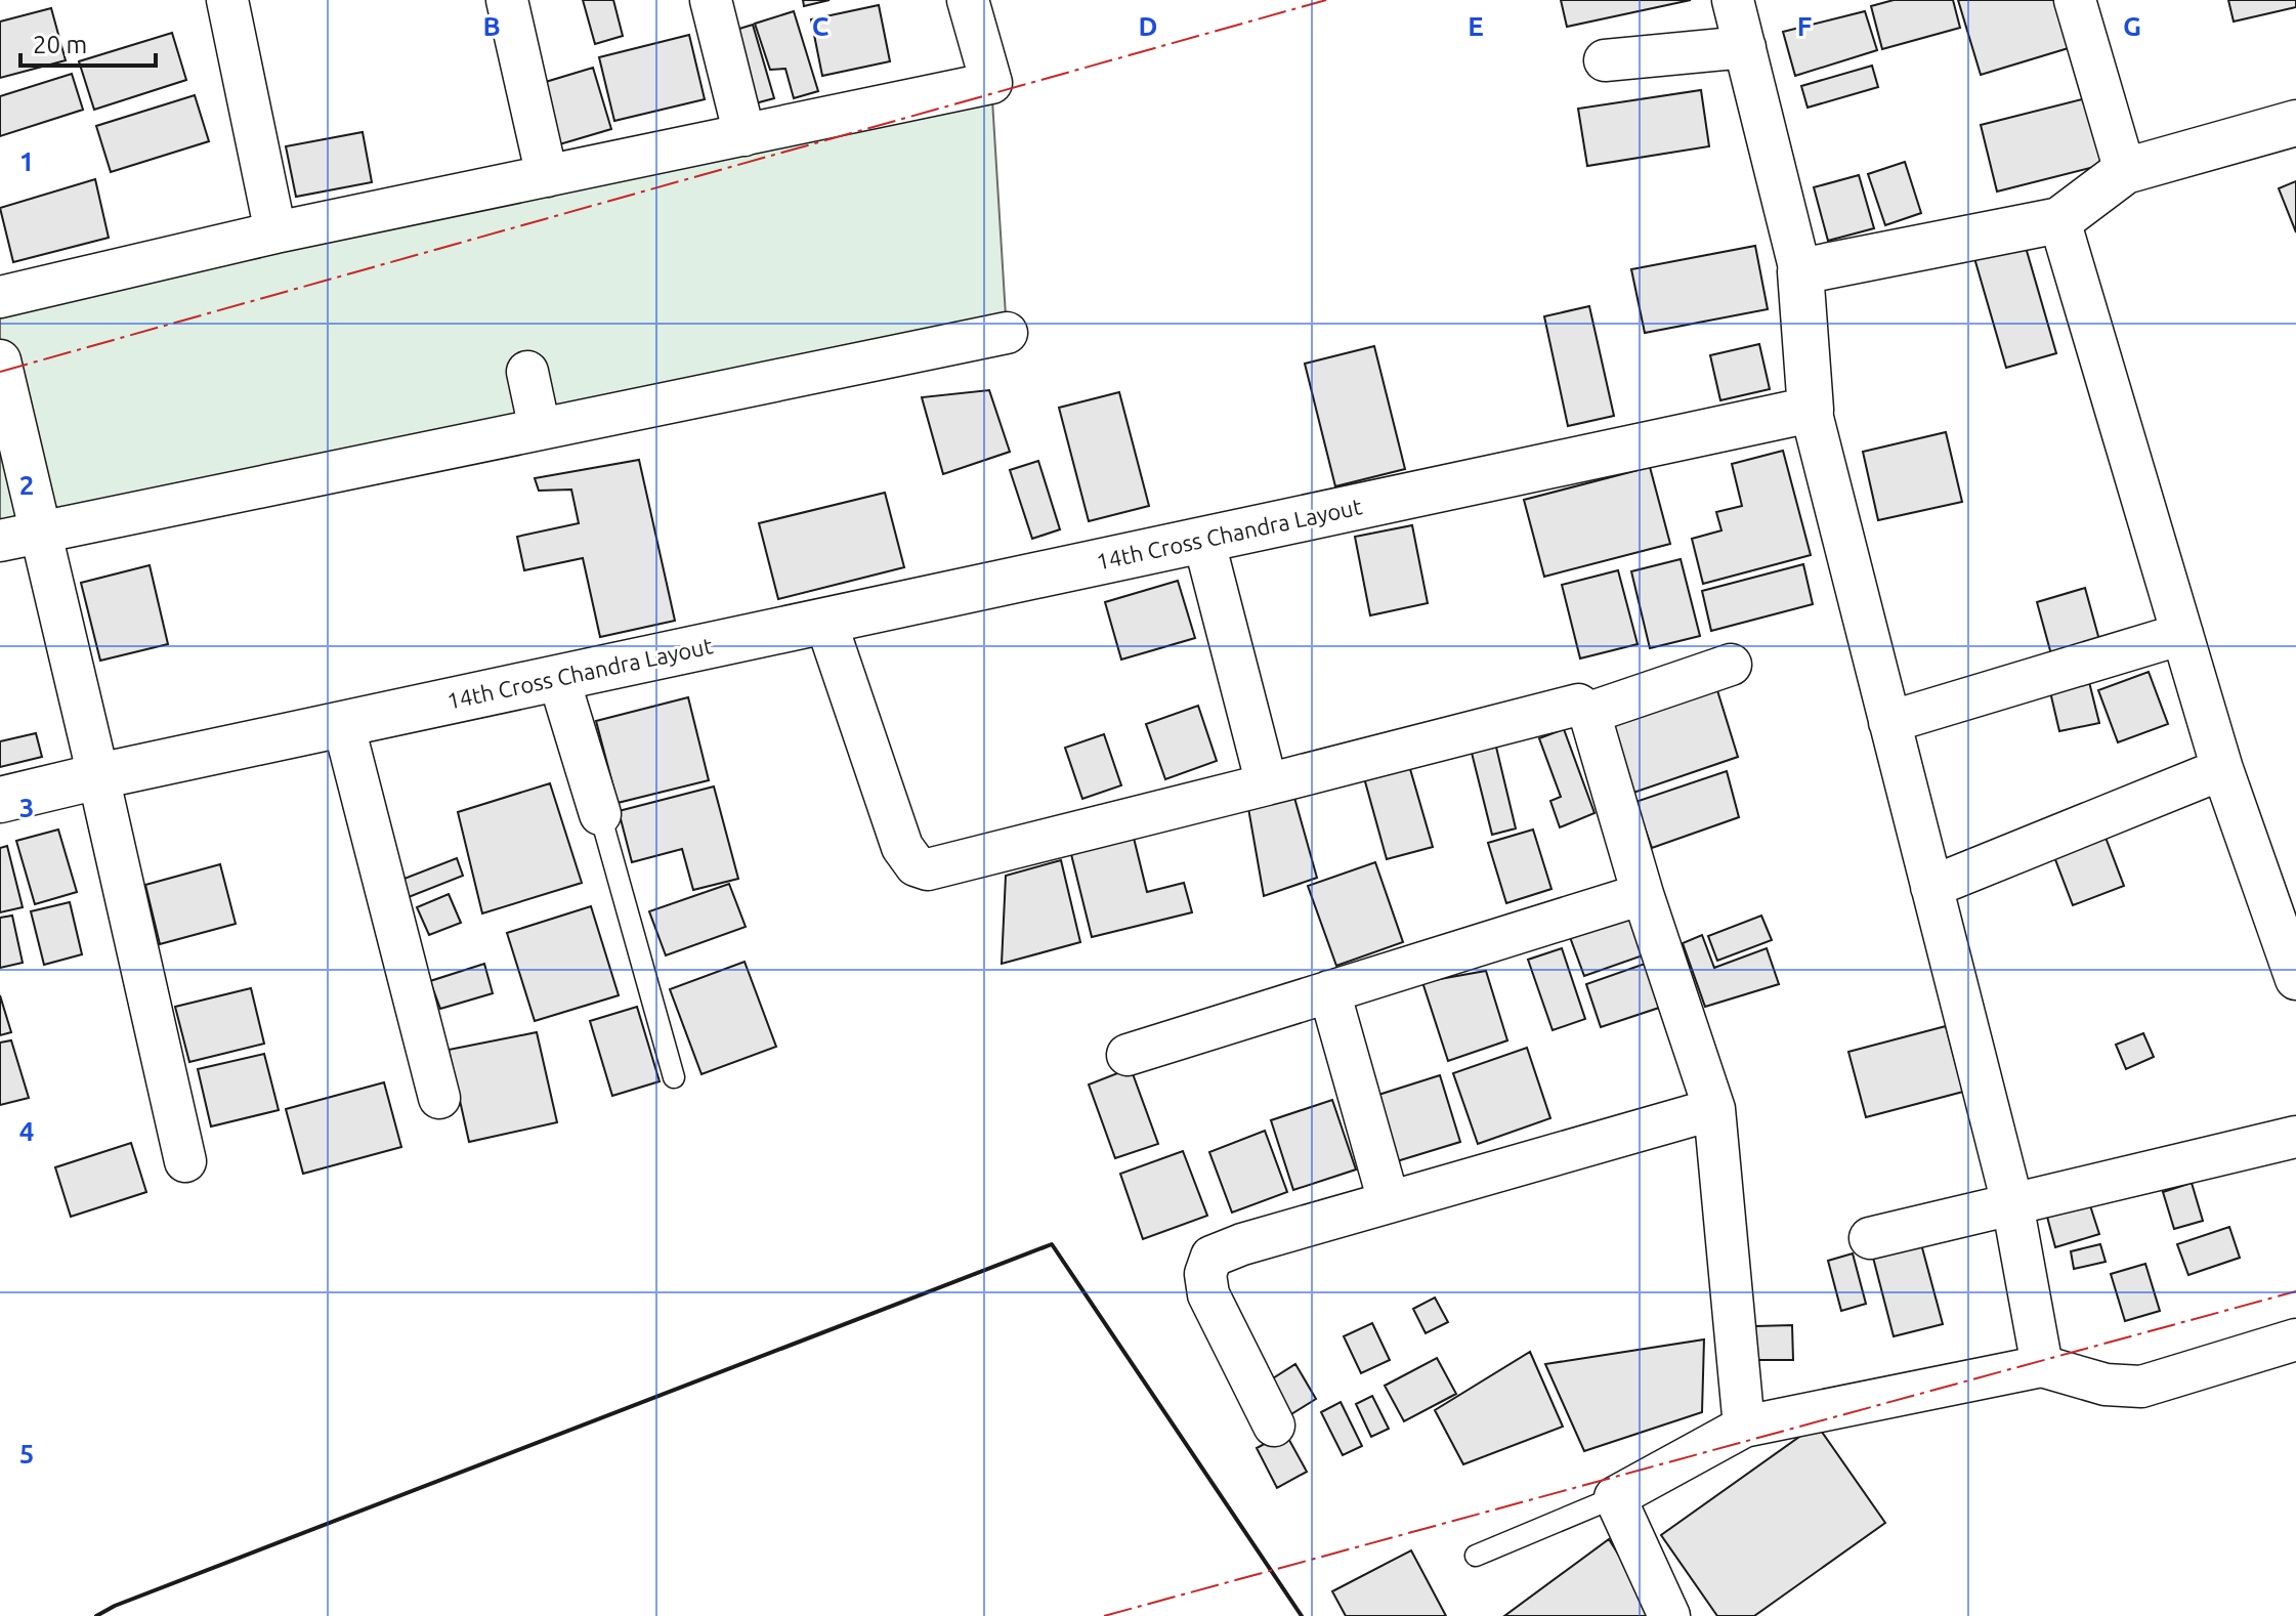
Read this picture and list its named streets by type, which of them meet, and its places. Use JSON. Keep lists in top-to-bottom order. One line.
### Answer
{"streets":{"street":["14th Cross Chandra Layout"]},"scale_bar":"20 m","grid":{"columns":["B","C","D","E","F","G"],"rows":["1","2","3","4","5"]}}
